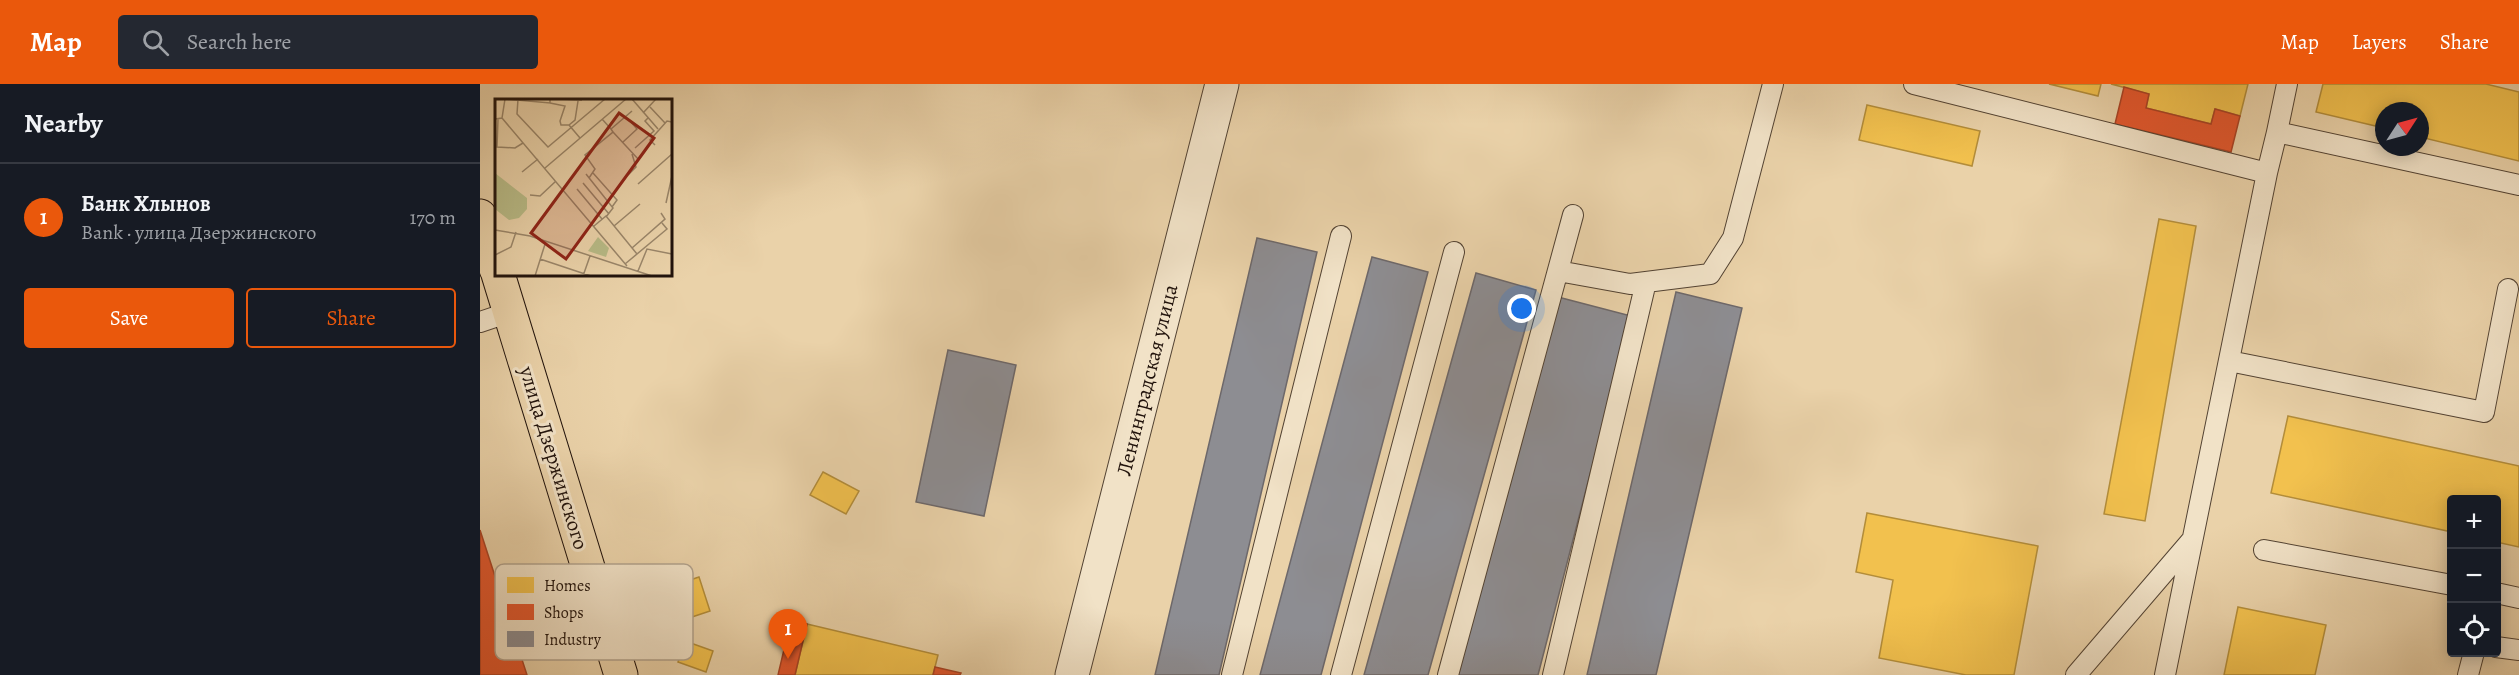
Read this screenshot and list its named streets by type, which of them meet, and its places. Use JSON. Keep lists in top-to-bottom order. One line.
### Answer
{"streets":{"main road":["улица Дзержинского"],"street":["Ленинградская улица"]},"legend":["Homes","Shops","Industry"],"north":"top right","page":{"header":"Map","search":"Search here","nav":["Map","Layers","Share"],"heading":"Nearby","list":[{"mark":"1","name":"Банк Хлынов","note":"Bank · улица Дзержинского","value":"170 m"}],"buttons":["Save","Share"],"map_buttons":["+","−"],"pins":"1"}}
